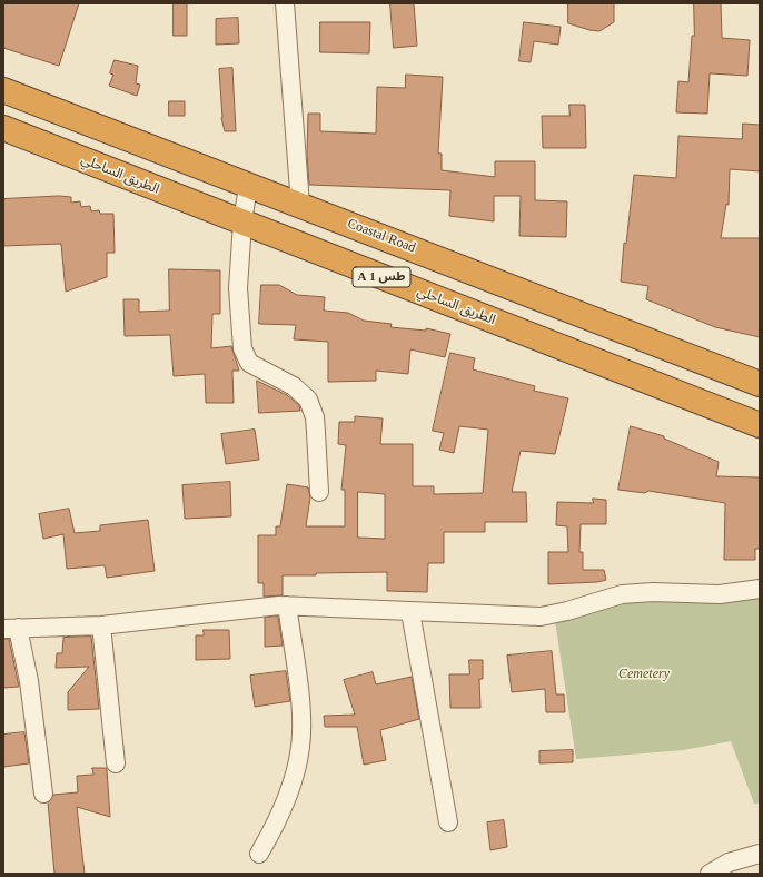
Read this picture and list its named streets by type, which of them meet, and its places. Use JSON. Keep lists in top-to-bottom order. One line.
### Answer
{"streets":{"highway":["الطريق الساحلي","Coastal Road","A 1 طس"]},"parks":["Cemetery"]}
